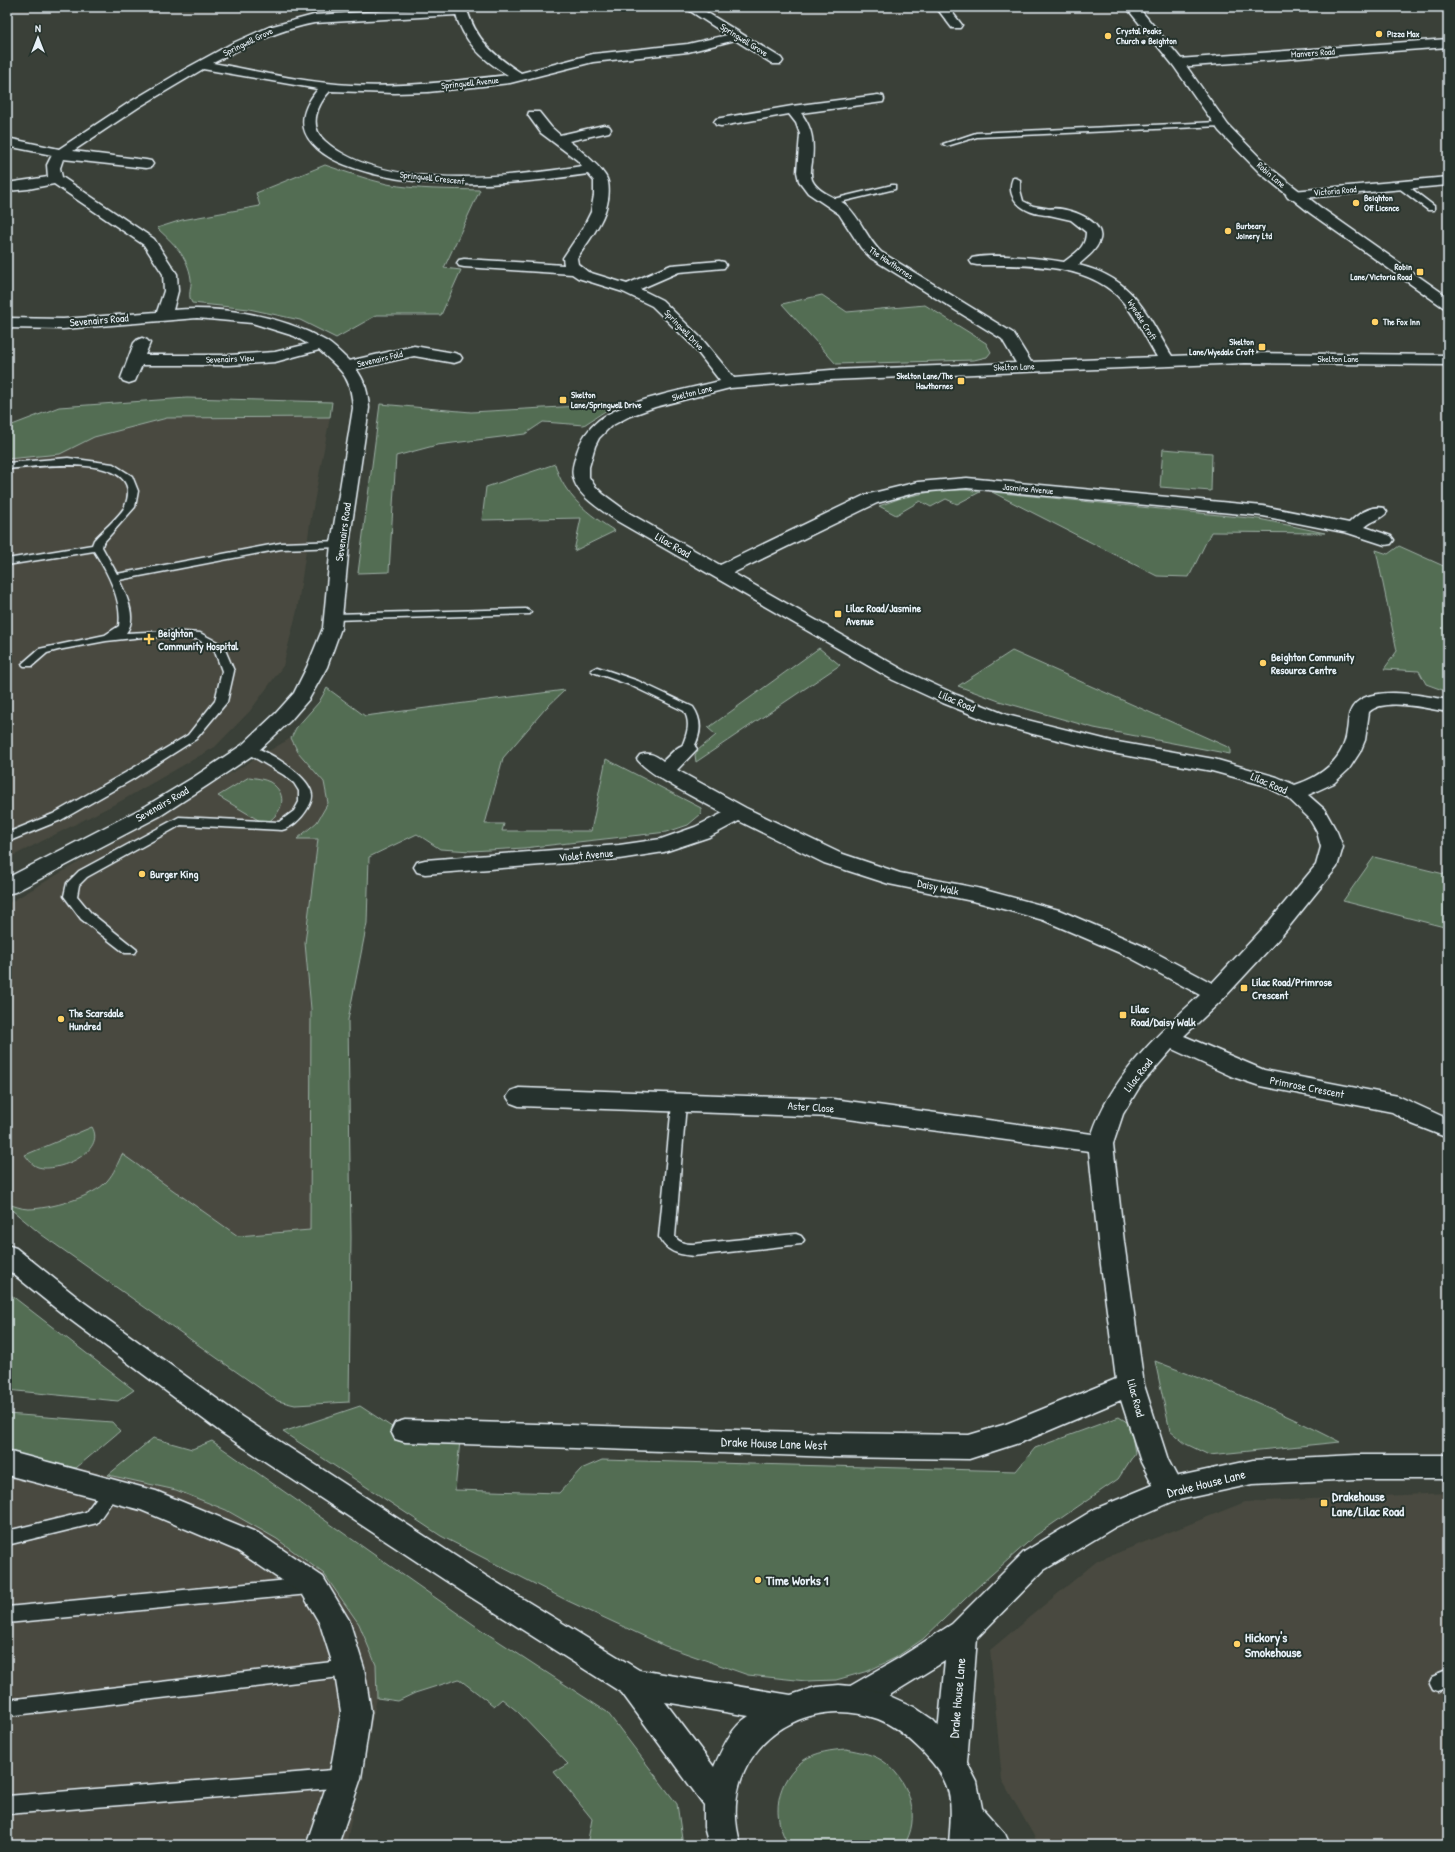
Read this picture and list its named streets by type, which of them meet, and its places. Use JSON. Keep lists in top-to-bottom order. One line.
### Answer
{"streets":{"street":["Springwell Grove","Manvers Road","Springwell Avenue","Robin Lane","Springwell Crescent","Victoria Road","The Hawthornes","Sevenairs Road","Wyedale Croft","Springwell Drive","Sevenairs View","Sevenairs Fold","Skelton Lane","Jasmine Avenue","Lilac Road","Violet Avenue","Daisy Walk","Primrose Crescent","Aster Close","Drake House Lane West","Drake House Lane"]},"crossings":[["Springwell Grove","Springwell Avenue"],["Manvers Road","Robin Lane"],["Springwell Avenue","Springwell Crescent"],["Robin Lane","Victoria Road"],["The Hawthornes","Skelton Lane"],["Sevenairs Road","Sevenairs View"],["Sevenairs Road","Sevenairs Fold"],["Wyedale Croft","Skelton Lane"],["Springwell Drive","Skelton Lane"],["Skelton Lane","Lilac Road"],["Jasmine Avenue","Lilac Road"],["Lilac Road","Daisy Walk"],["Lilac Road","Primrose Crescent"],["Lilac Road","Aster Close"],["Lilac Road","Drake House Lane West"],["Lilac Road","Drake House Lane"],["Violet Avenue","Daisy Walk"]],"places":{"other":["Pizza Max","Crystal Peaks Church @ Beighton","Beighton Off Licence","Burbeary Joinery Ltd","The Fox Inn","Beighton Community Resource Centre","Burger King","The Scarsdale Hundred","Time Works 1","Hickory's Smokehouse"],"transit":["Robin Lane/Victoria Road","Skelton Lane/Wyedale Croft","Skelton Lane/The Hawthornes","Skelton Lane/Springwell Drive","Lilac Road/Jasmine Avenue","Lilac Road/Primrose Crescent","Lilac Road/Daisy Walk","Drakehouse Lane/Lilac Road"],"health":["Beighton Community Hospital"]},"north":"top"}
